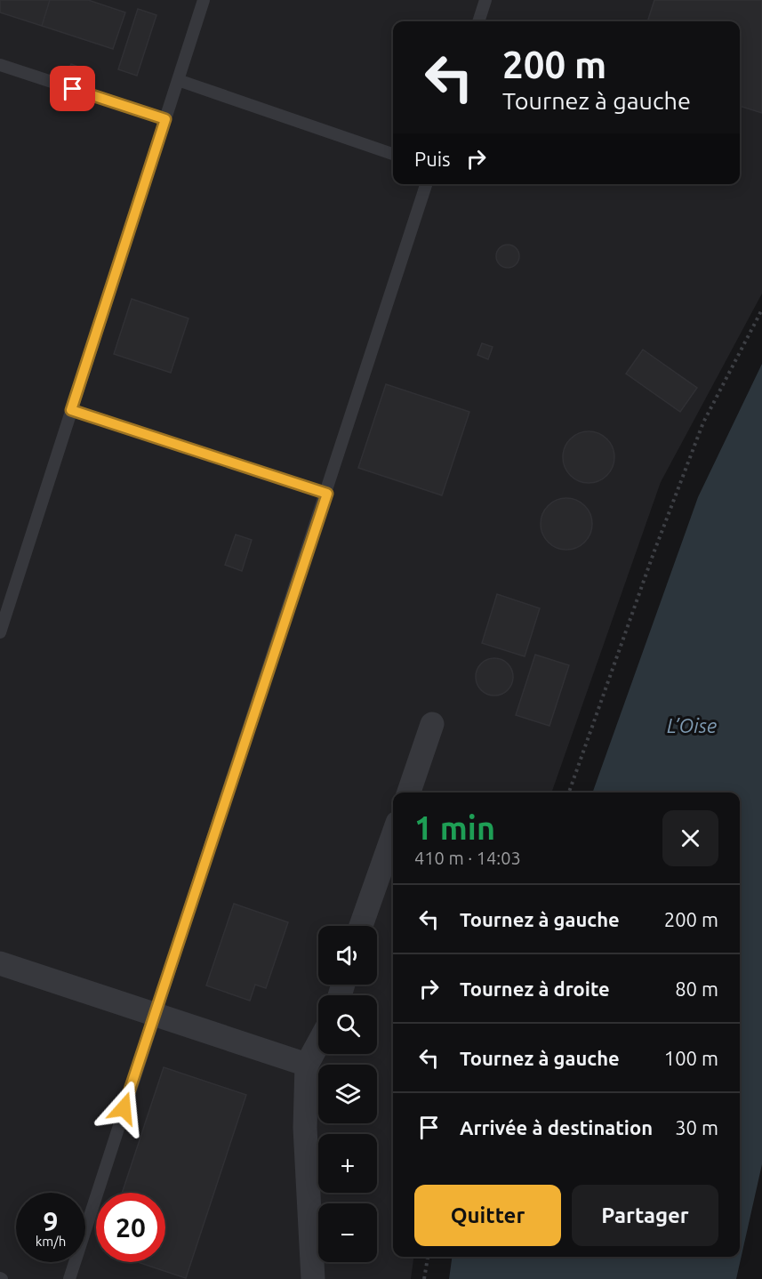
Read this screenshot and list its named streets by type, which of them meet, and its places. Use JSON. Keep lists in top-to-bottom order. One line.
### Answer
{"water":["L’Oise"],"page":{"turn":["200 m","Tournez à gauche"],"then":"Puis","heading":["1 min","410 m · 14:03"],"list":[{"name":"Tournez à gauche","value":"200 m"},{"name":"Tournez à droite","value":"80 m"},{"name":"Tournez à gauche","value":"100 m"},{"name":"Arrivée à destination","value":"30 m"}],"map_buttons":["+","−"],"buttons":["Quitter","Partager"],"speed":"9 km/h","limit":"20"}}
